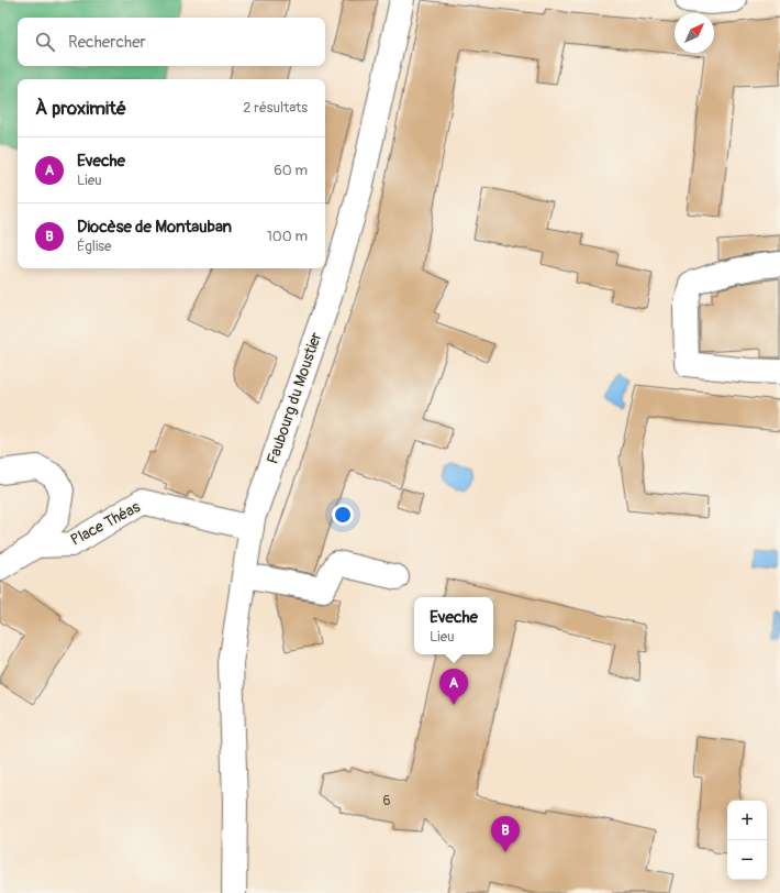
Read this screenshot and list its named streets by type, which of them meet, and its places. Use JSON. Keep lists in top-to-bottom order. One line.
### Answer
{"streets":{"main road":["Faubourg du Moustier","Place Théas"]},"crossings":[["Faubourg du Moustier","Place Théas"]],"house_numbers":["6"],"north":"top right","page":{"search":"Rechercher","heading":["À proximité","2 résultats"],"list":[{"mark":"A","name":"Eveche","note":"Lieu","value":"60 m"},{"mark":"B","name":"Diocèse de Montauban","note":"Église","value":"100 m"}],"popup":["Eveche","Lieu"],"pins":["A","B"],"map_buttons":["+","−"]}}
